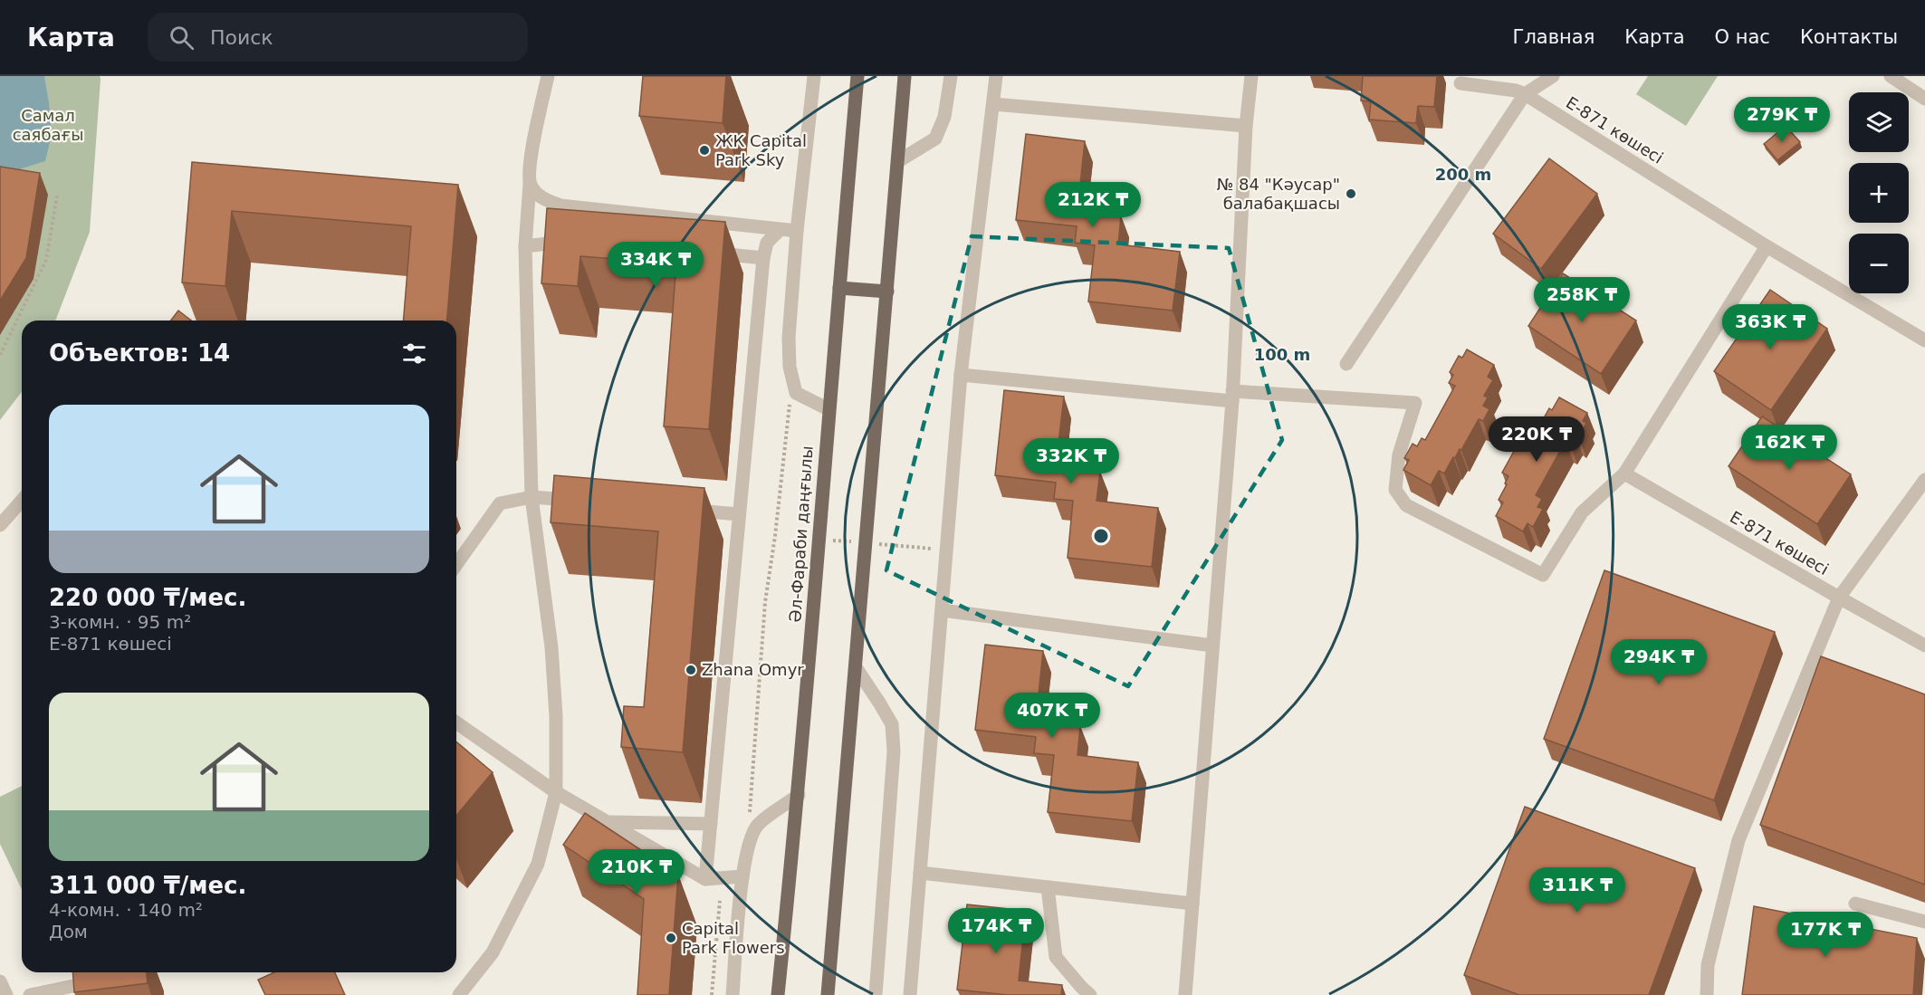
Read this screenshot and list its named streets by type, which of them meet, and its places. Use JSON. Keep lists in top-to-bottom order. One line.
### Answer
{"streets":{"main road":["Әл-Фараби даңғылы"],"street":["Е-871 көшесі"]},"parks":["Самал саябағы"],"places":["ЖК Capital Park Sky","№ 84 \"Кәусар\" балабақшасы","Zhana Omyr","Capital Park Flowers"],"page":{"header":"Карта","search":"Поиск","nav":["Главная","Карта","О нас","Контакты"],"map_buttons":["+","−"],"price":["279K ₸","212K ₸","334K ₸","258K ₸","363K ₸","220K ₸","162K ₸","332K ₸","294K ₸","407K ₸","210K ₸","311K ₸","174K ₸","177K ₸"],"heading":"Объектов: 14","list":[{"name":"220 000 ₸/мес.","note":"3-комн. · 95 m² · Е-871 көшесі"},{"name":"311 000 ₸/мес.","note":"4-комн. · 140 m² · Дом"}]},"rings":["200 m","100 m"]}
